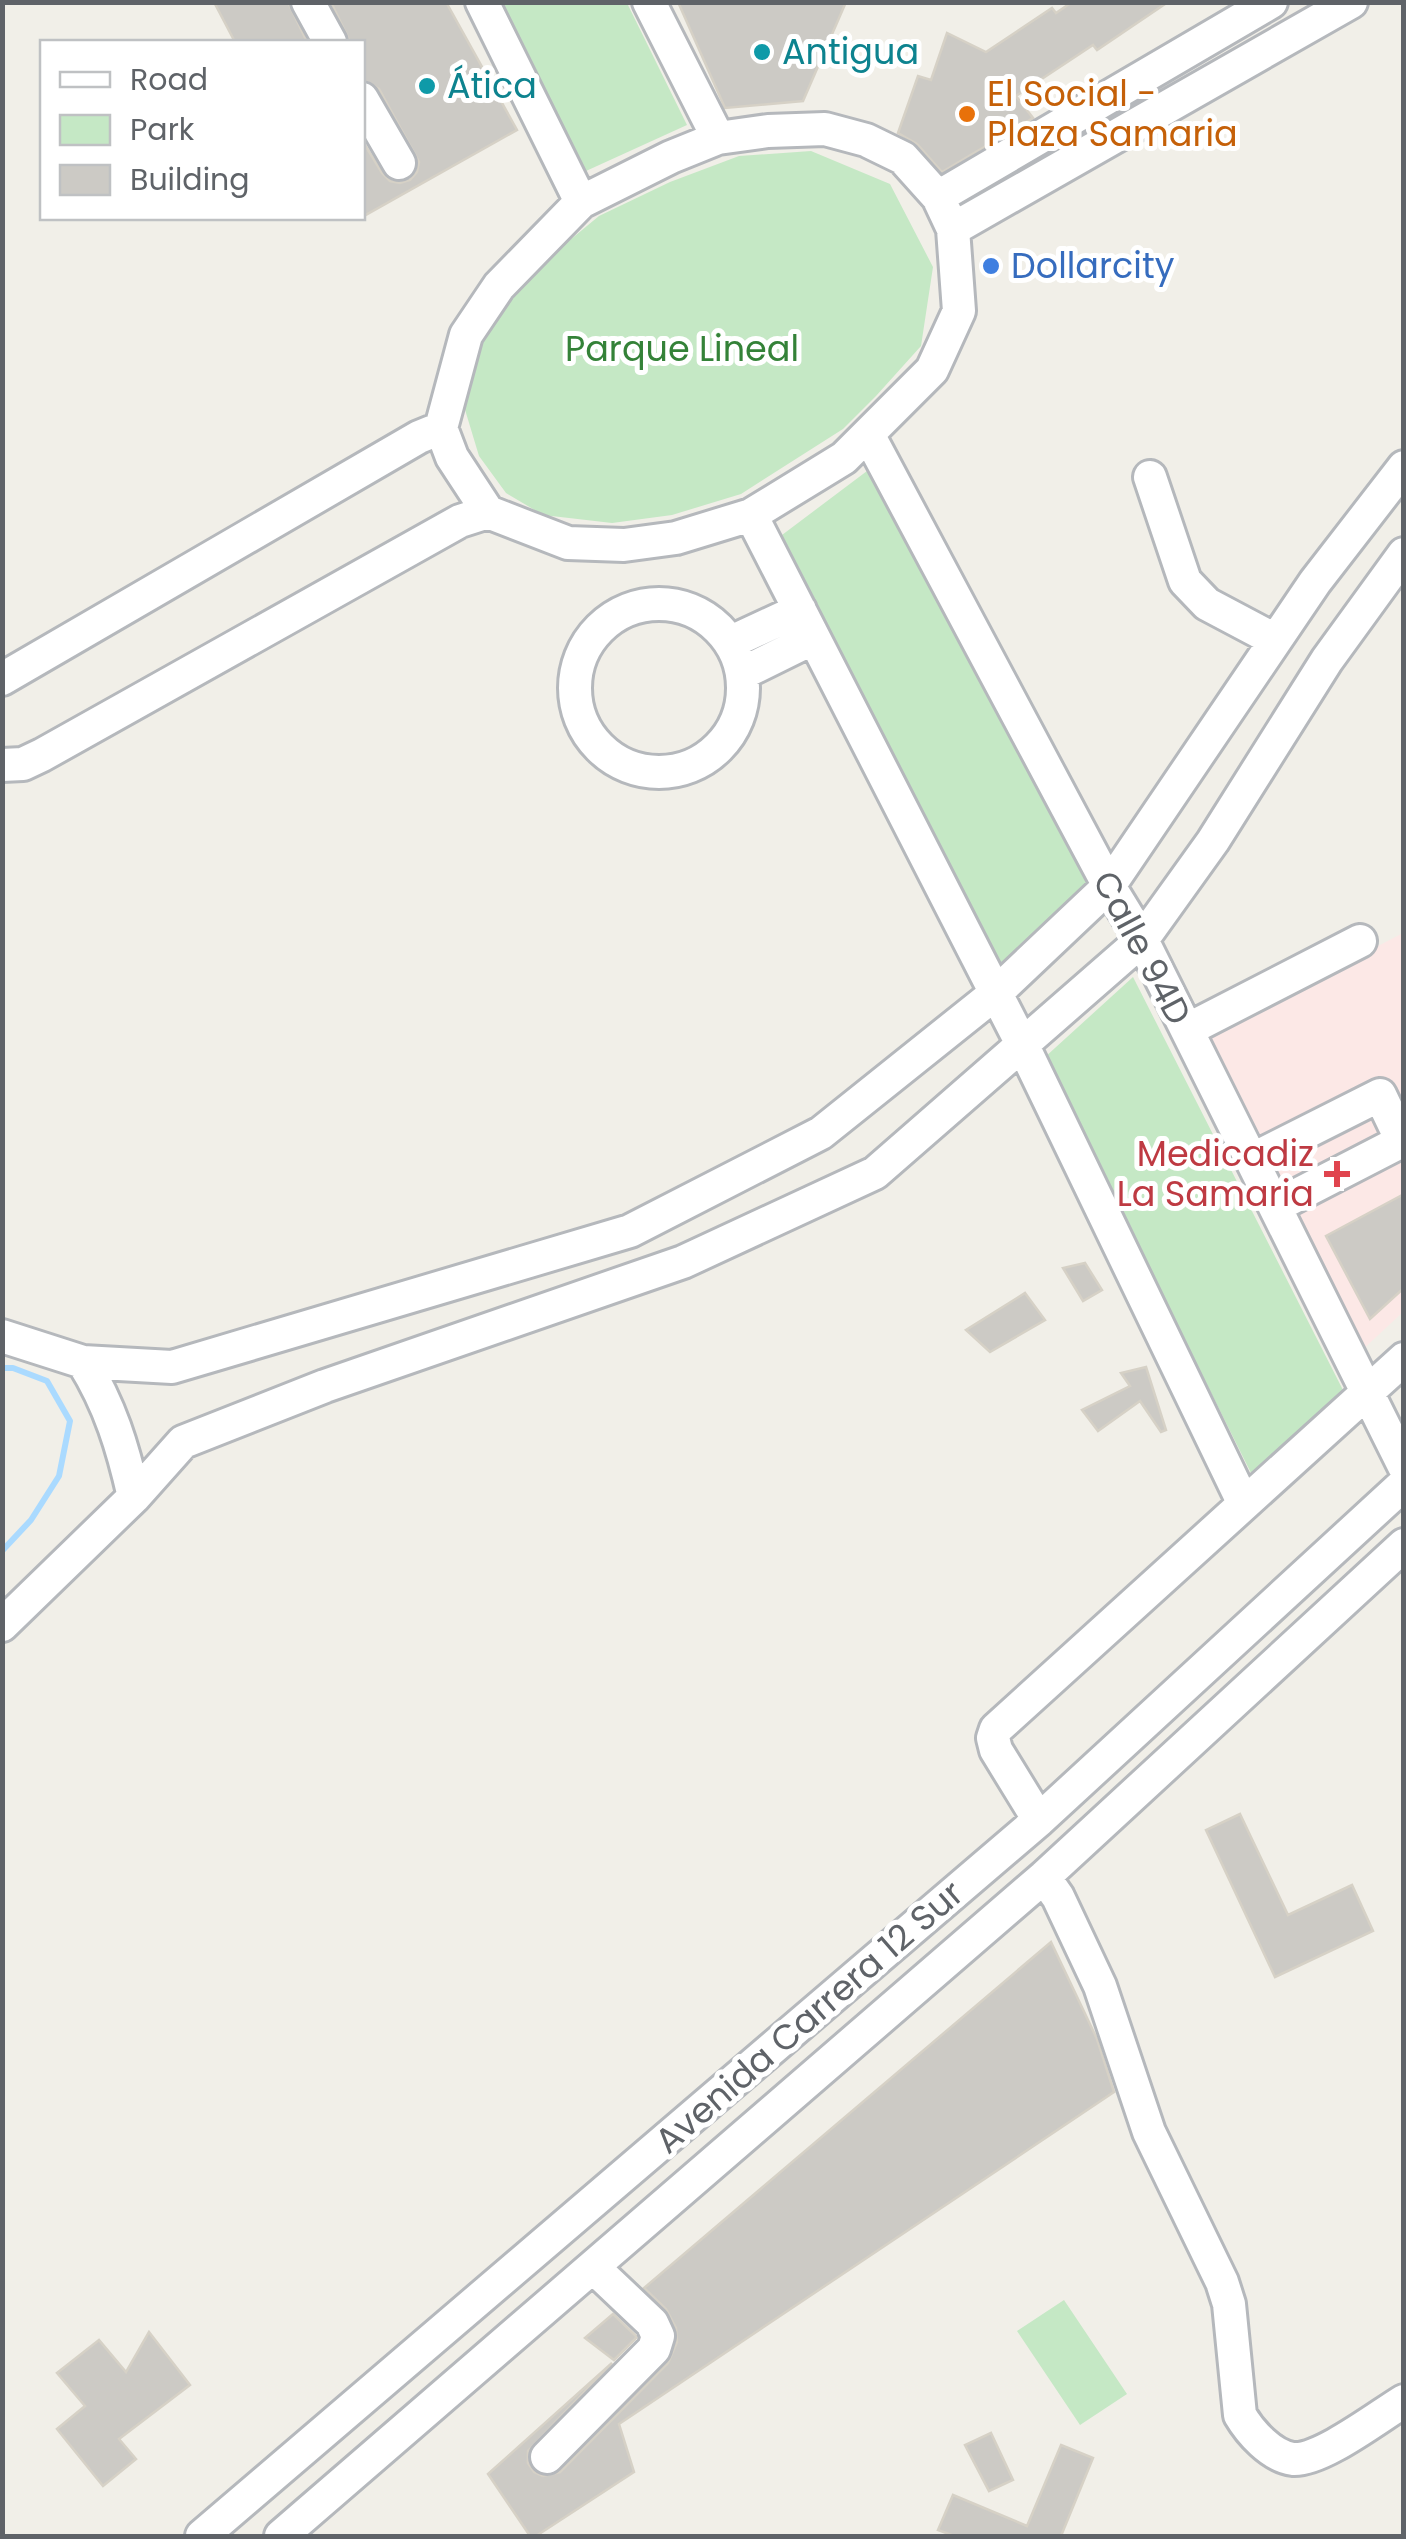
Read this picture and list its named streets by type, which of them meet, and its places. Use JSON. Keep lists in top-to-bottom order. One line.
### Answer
{"streets":{"street":["Calle 94D","Avenida Carrera 12 Sur"]},"parks":["Parque Lineal"],"places":{"other":["Antigua","Ática","El Social - Plaza Samaria","Dollarcity"],"health":["Medicadiz La Samaria"]},"legend":["Road","Park","Building"]}
